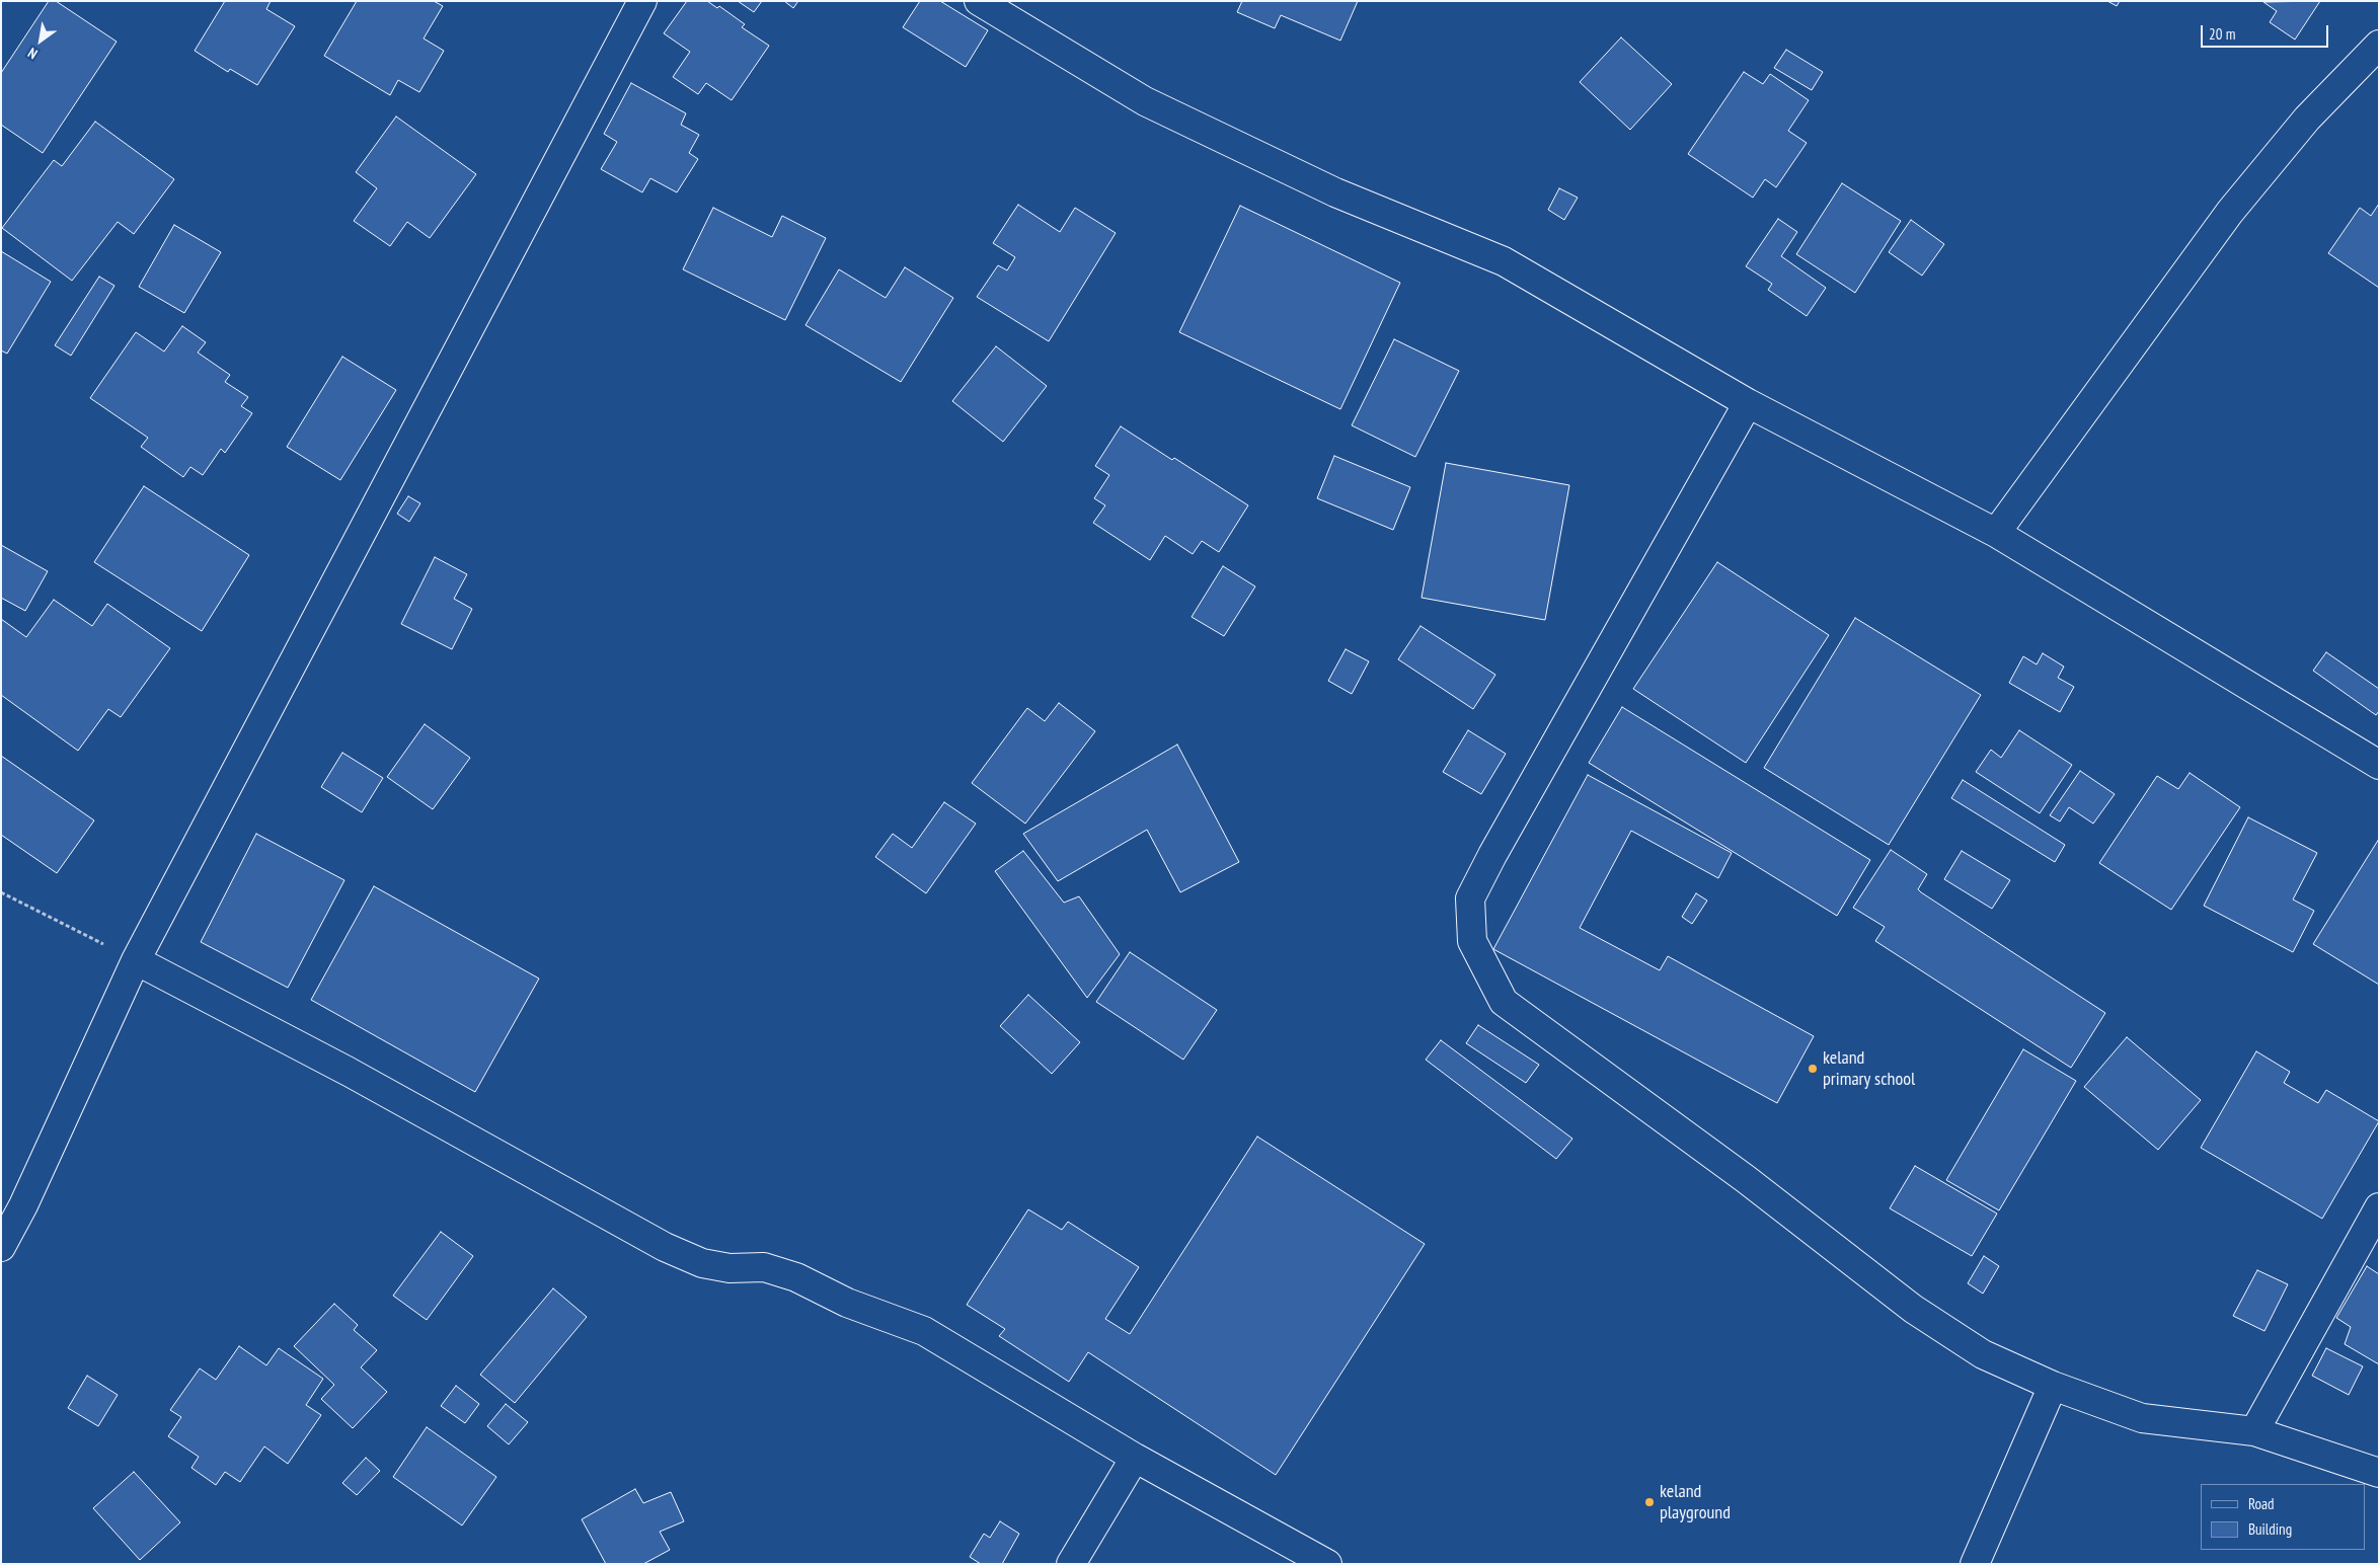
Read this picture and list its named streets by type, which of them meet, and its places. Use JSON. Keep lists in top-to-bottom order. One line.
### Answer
{"places":["keland primary school","keland playground"],"legend":["Road","Building"],"scale_bar":"20 m","north":"bottom left"}
